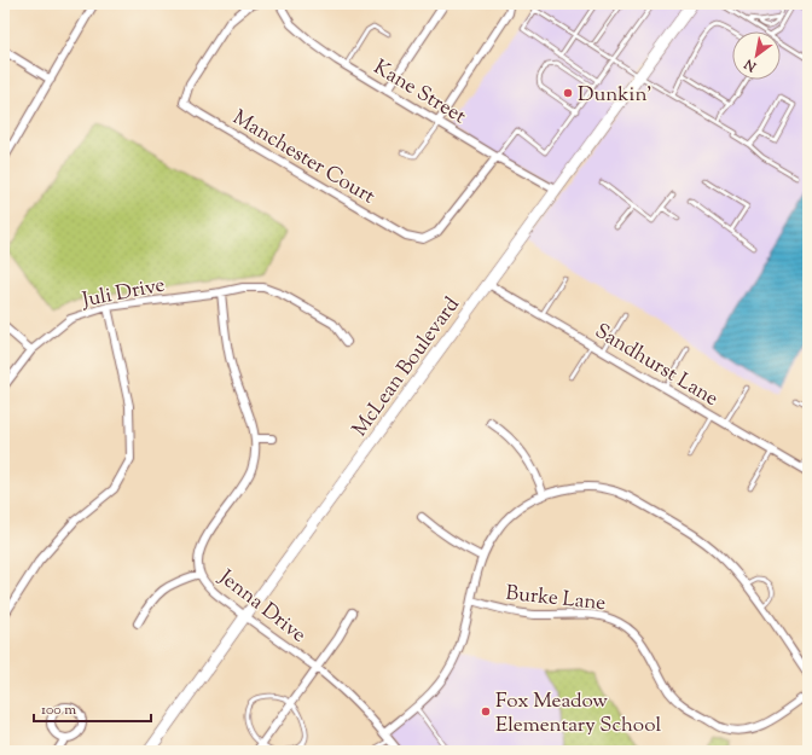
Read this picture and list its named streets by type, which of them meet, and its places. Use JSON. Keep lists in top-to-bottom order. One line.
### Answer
{"streets":{"main road":["McLean Boulevard"],"street":["Kane Street","Manchester Court","Juli Drive","Sandhurst Lane","Burke Lane","Jenna Drive"]},"crossings":[["Kane Street","Manchester Court"],["Kane Street","McLean Boulevard"],["Juli Drive","Jenna Drive"],["Sandhurst Lane","McLean Boulevard"],["McLean Boulevard","Jenna Drive"]],"places":["Dunkin'","Fox Meadow Elementary School"],"scale_bar":"100 m","north":"bottom left"}
